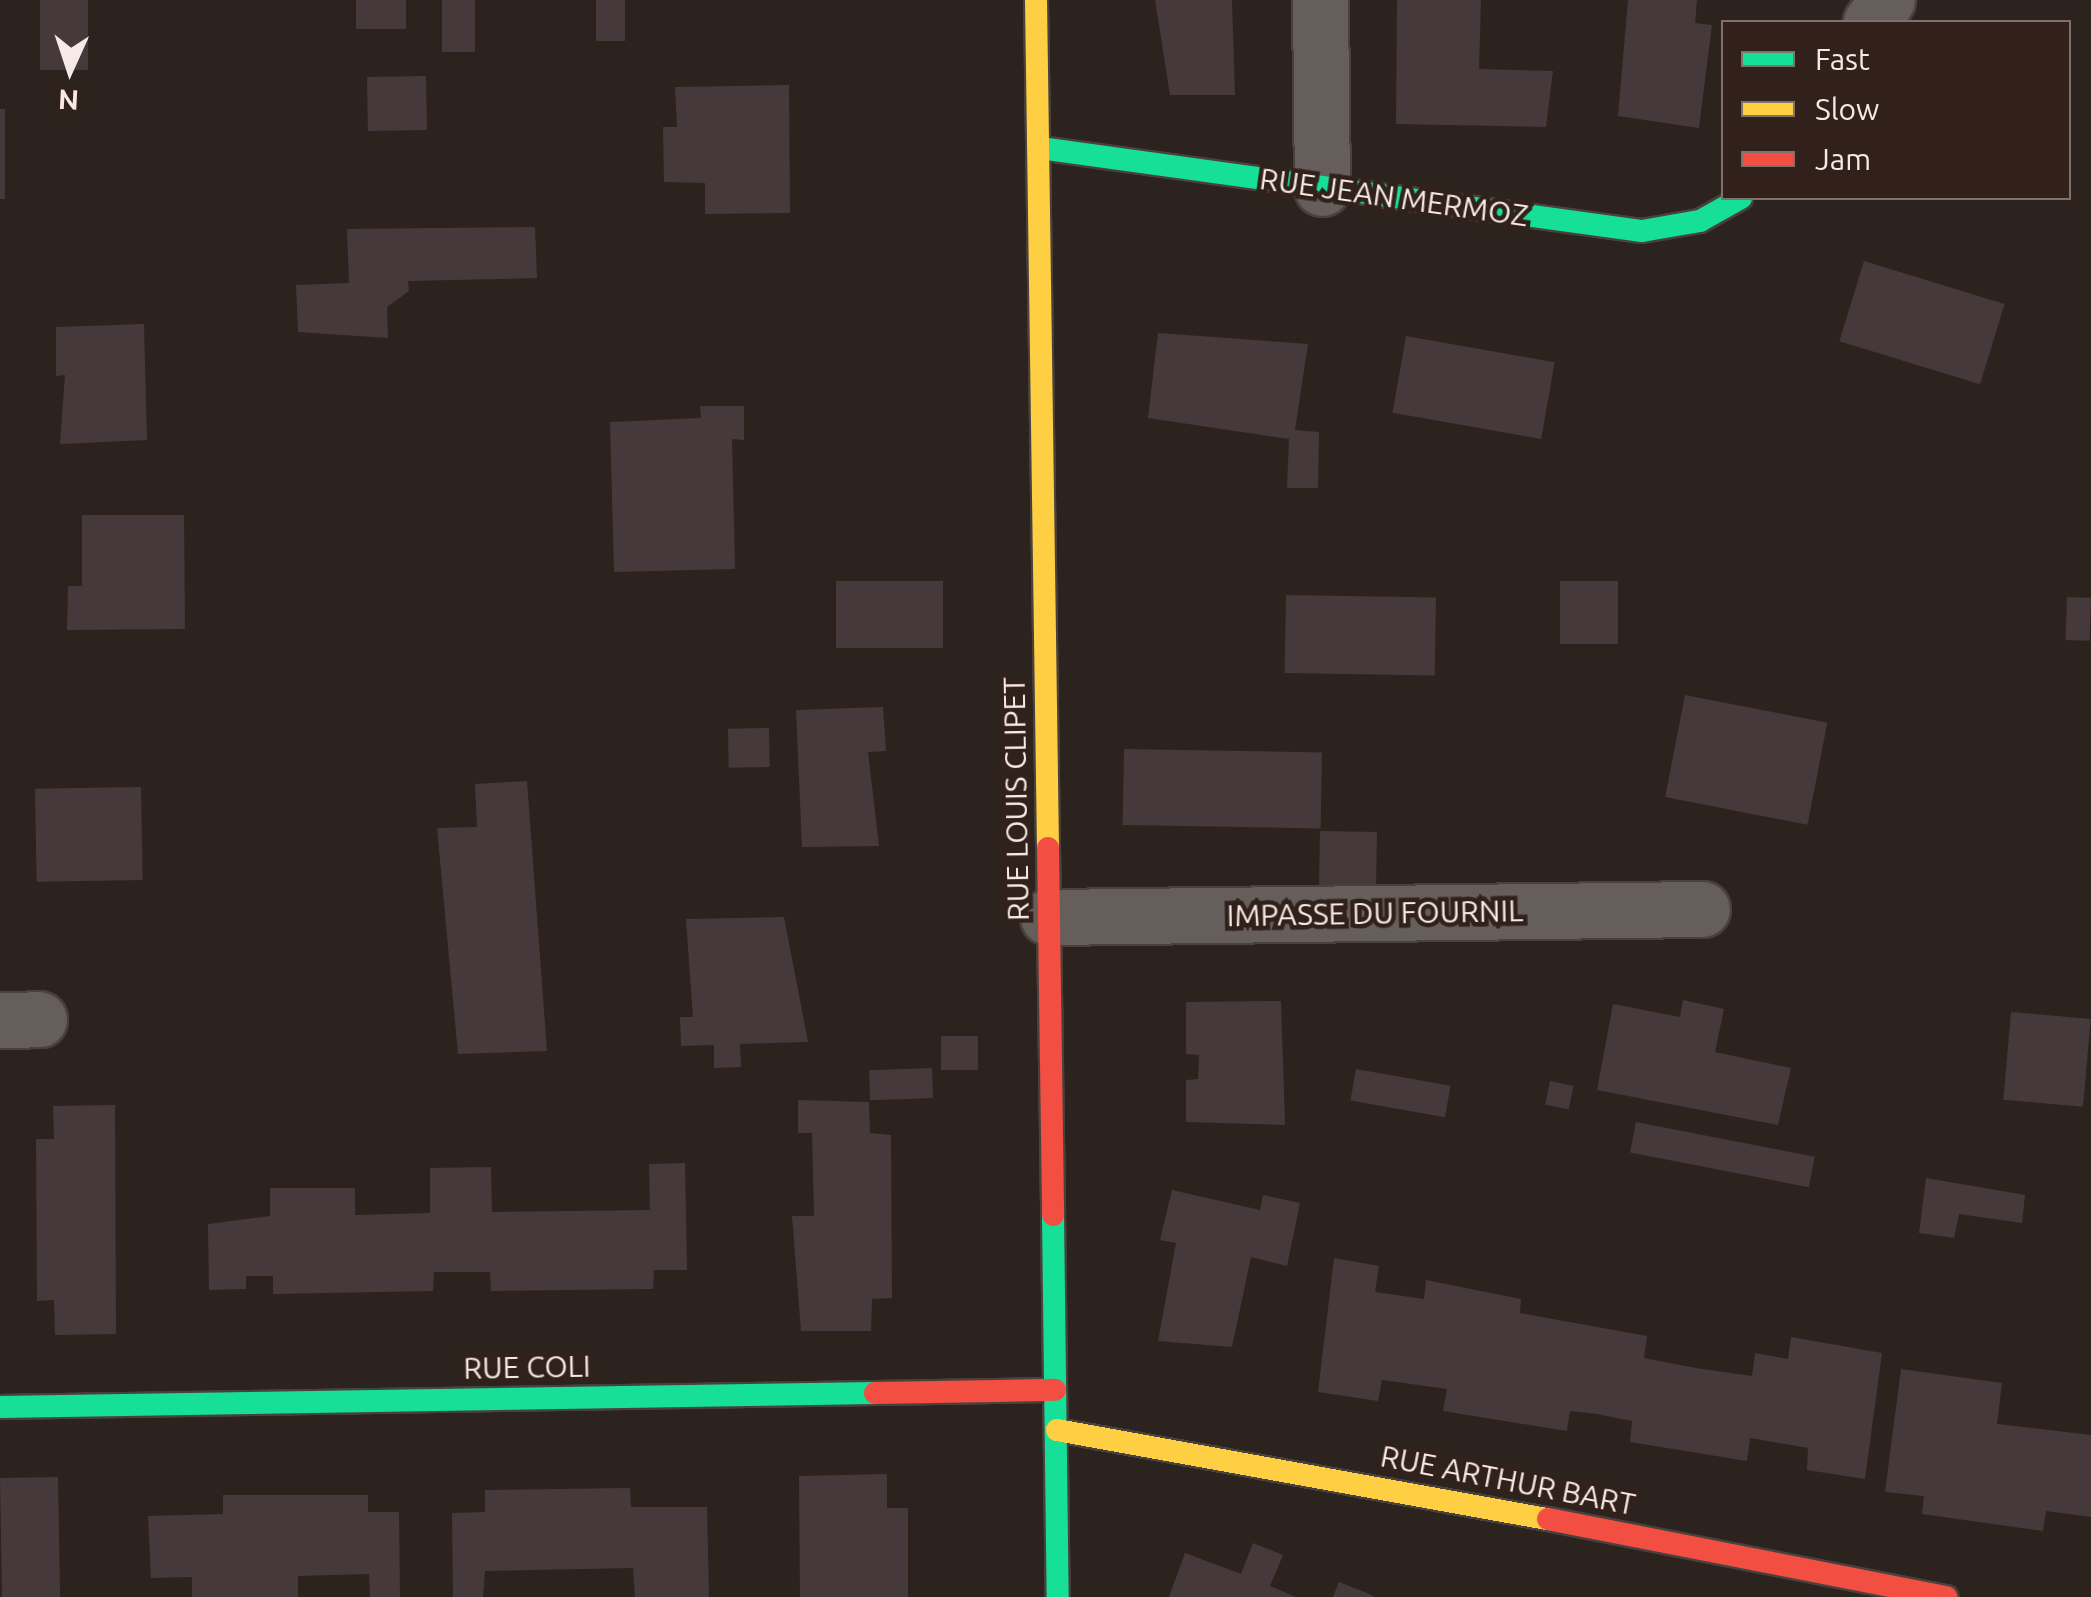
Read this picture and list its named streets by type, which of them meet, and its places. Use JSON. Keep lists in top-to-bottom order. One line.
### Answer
{"streets":{"street":["RUE JEAN MERMOZ","RUE LOUIS CLIPET","IMPASSE DU FOURNIL","RUE COLI","RUE ARTHUR BART"]},"crossings":[["RUE JEAN MERMOZ","RUE LOUIS CLIPET"],["RUE LOUIS CLIPET","IMPASSE DU FOURNIL"],["RUE LOUIS CLIPET","RUE COLI"],["RUE LOUIS CLIPET","RUE ARTHUR BART"]],"legend":["Fast","Slow","Jam"],"north":"bottom"}
